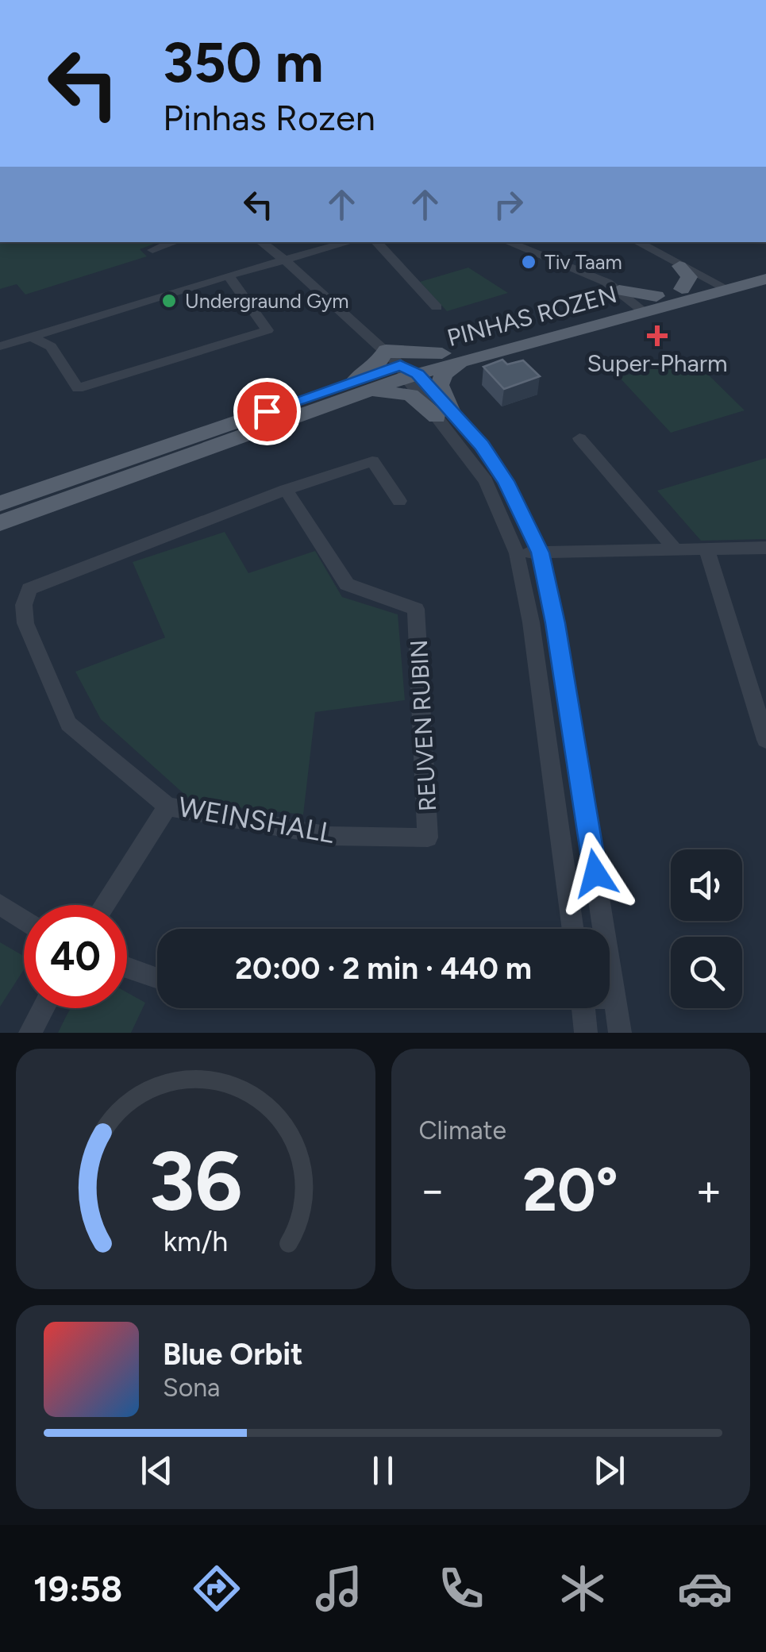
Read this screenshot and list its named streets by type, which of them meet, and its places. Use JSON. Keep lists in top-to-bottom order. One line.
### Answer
{"streets":{"main road":["PINHAS ROZEN"],"street":["REUVEN RUBIN","WEINSHALL"]},"crossings":[["REUVEN RUBIN","WEINSHALL"]],"places":{"other":["Tiv Taam","Undergraund Gym"],"health":["Super-Pharm"]},"page":{"turn":["350 m","Pinhas Rozen"],"limit":"40","trip":"20:00 · 2 min · 440 m","tile":"Climate","heat":["−","20°","+"],"song":["Blue Orbit","Sona"],"tabs":"19:58","gauge":["36","km/h"]}}
